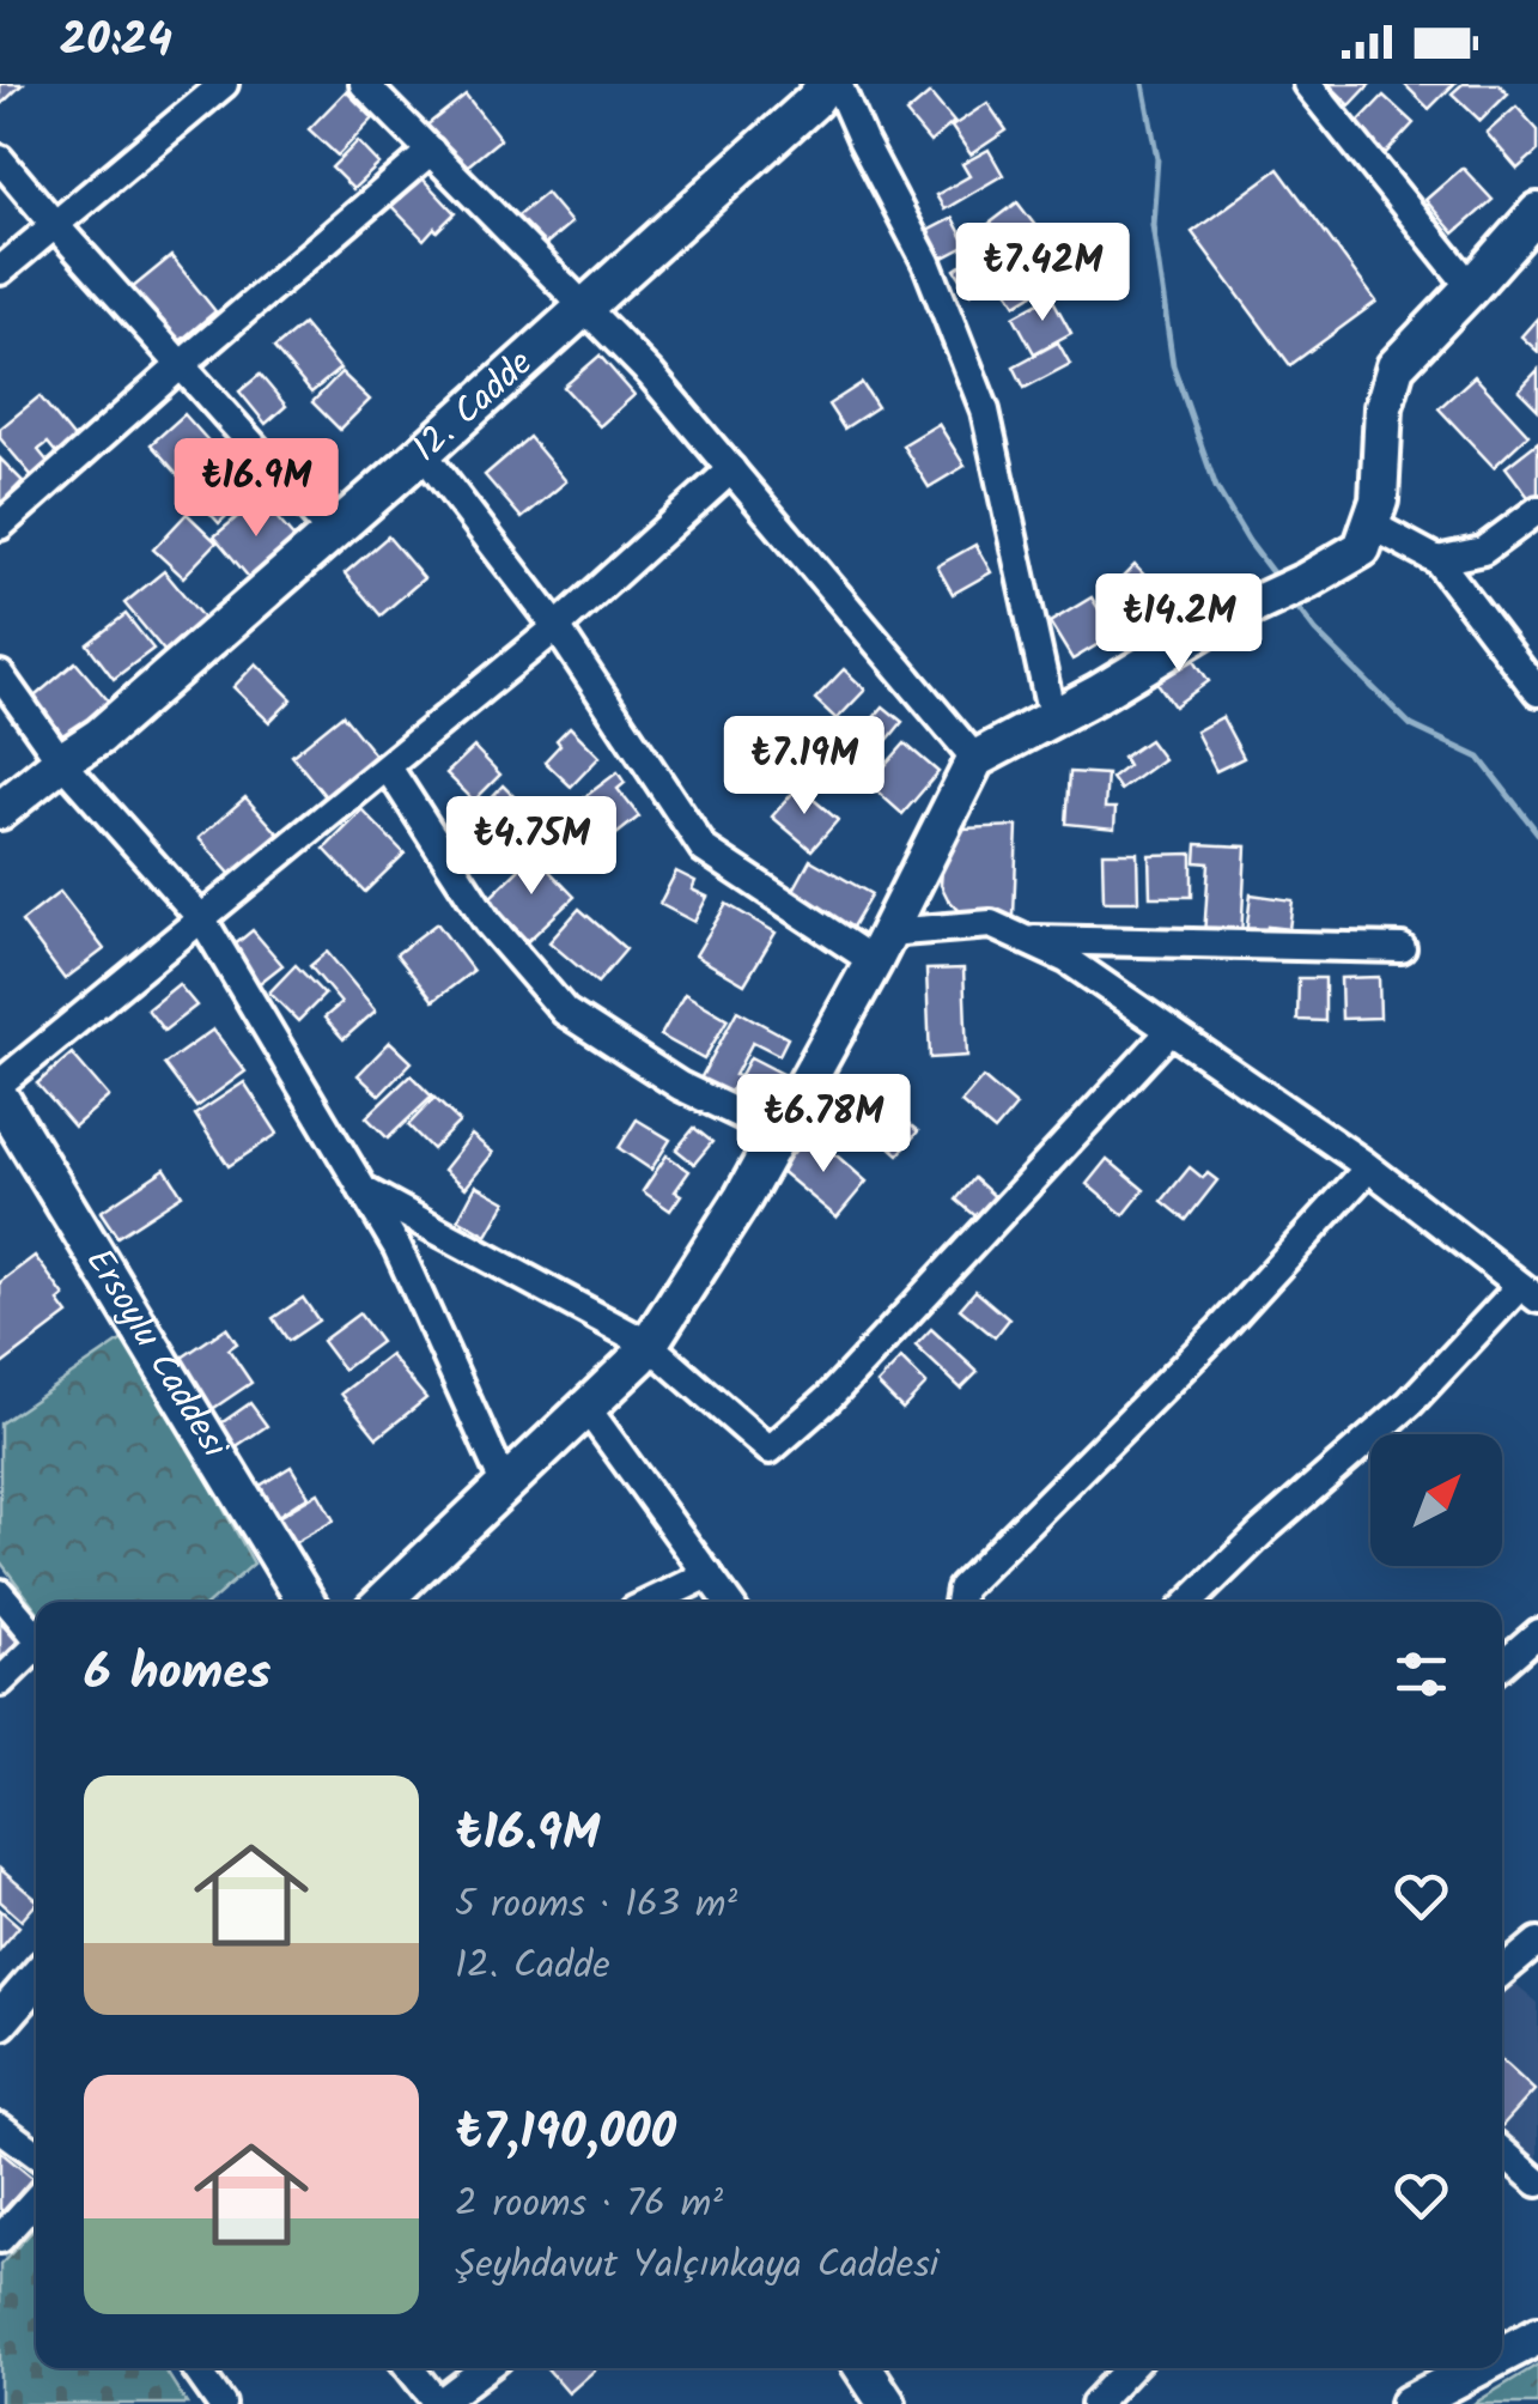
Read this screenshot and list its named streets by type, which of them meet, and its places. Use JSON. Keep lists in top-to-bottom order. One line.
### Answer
{"streets":{"street":["12. Cadde","Ersoylu Caddesi"]},"north":"top right","page":{"status":"20:24","price":["₺7.42M","₺16.9M","₺14.2M","₺7.19M","₺4.75M","₺6.78M"],"heading":"6 homes","list":[{"name":"₺16.9M","note":"5 rooms · 163 m² · 12. Cadde"},{"name":"₺7,190,000","note":"2 rooms · 76 m² · Şeyhdavut Yalçınkaya Caddesi"}]}}
